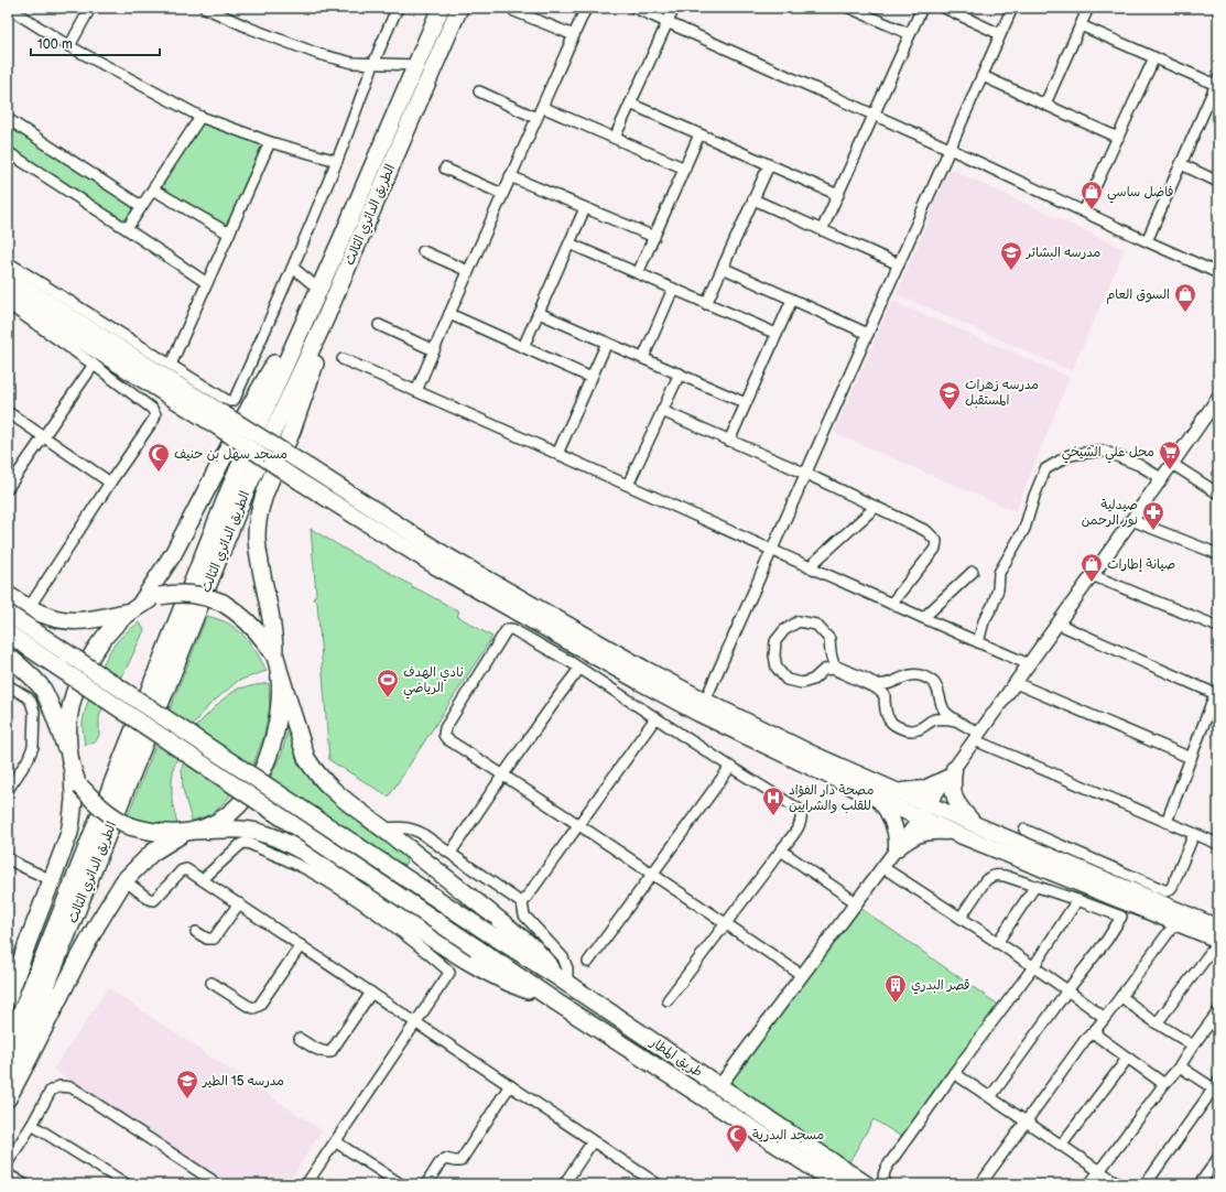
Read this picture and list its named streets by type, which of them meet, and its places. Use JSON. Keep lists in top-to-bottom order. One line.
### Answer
{"streets":{"highway":["الطريق الدائري الثالث","طريق المطار"]},"places":{"shop":["فاضل ساسي","السوق العام","صيانة إطارات"],"school or university":["مدرسه البشائر","مدرسه زهرات المستقبل","مدرسه 15 الطير"],"supermarket":["محل علي الشيخي"],"mosque":["مسجد سهل بن حنيف","مسجد البدرية"],"pharmacy":["صيدلية نور الرحمن"],"sports":["نادي الهدف الرياضي"],"hospital":["مصحة دار الفؤاد للقلب والشرايين"],"building":["قصر البدري"]},"scale_bar":"100 m"}
